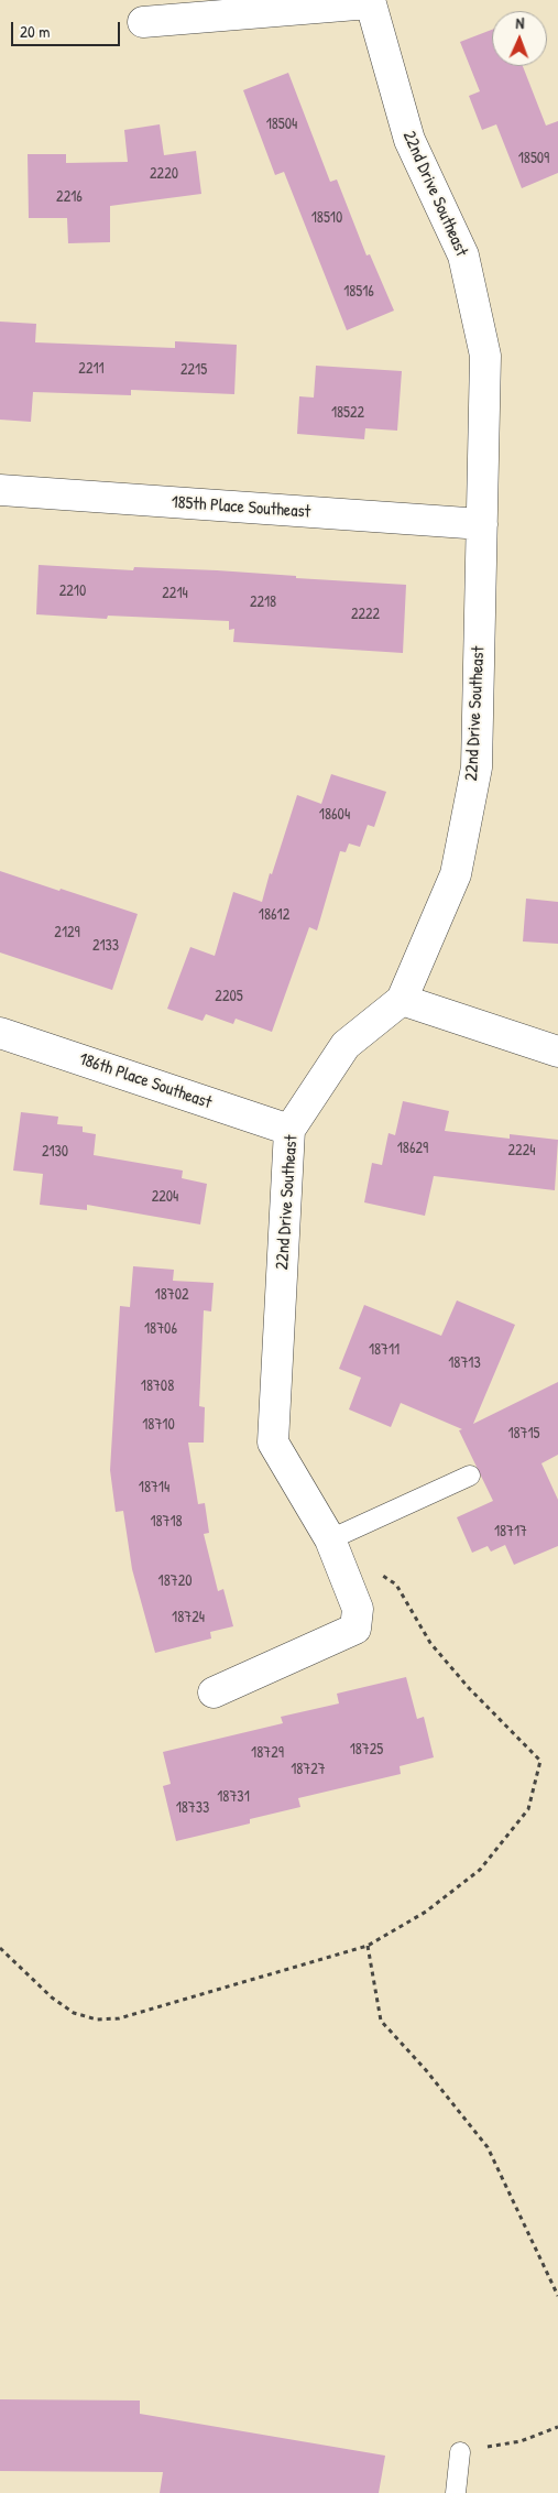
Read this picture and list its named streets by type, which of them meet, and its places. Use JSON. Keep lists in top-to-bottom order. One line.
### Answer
{"streets":{"street":["22nd Drive Southeast","185th Place Southeast","186th Place Southeast"]},"crossings":[["22nd Drive Southeast","185th Place Southeast"],["22nd Drive Southeast","186th Place Southeast"]],"house_numbers":["18504","18509","2220","2216","18510","18516","2211","2215","18522","2210","2214","2218","2222","18604","18612","2129","2133","2205","18629","2224","2130","2204","18702","18706","18711","18713","18708","18710","18715","18714","18718","18717","18720","18724","18725","18729","18727","18731","18733"],"scale_bar":"20 m","north":"top"}
